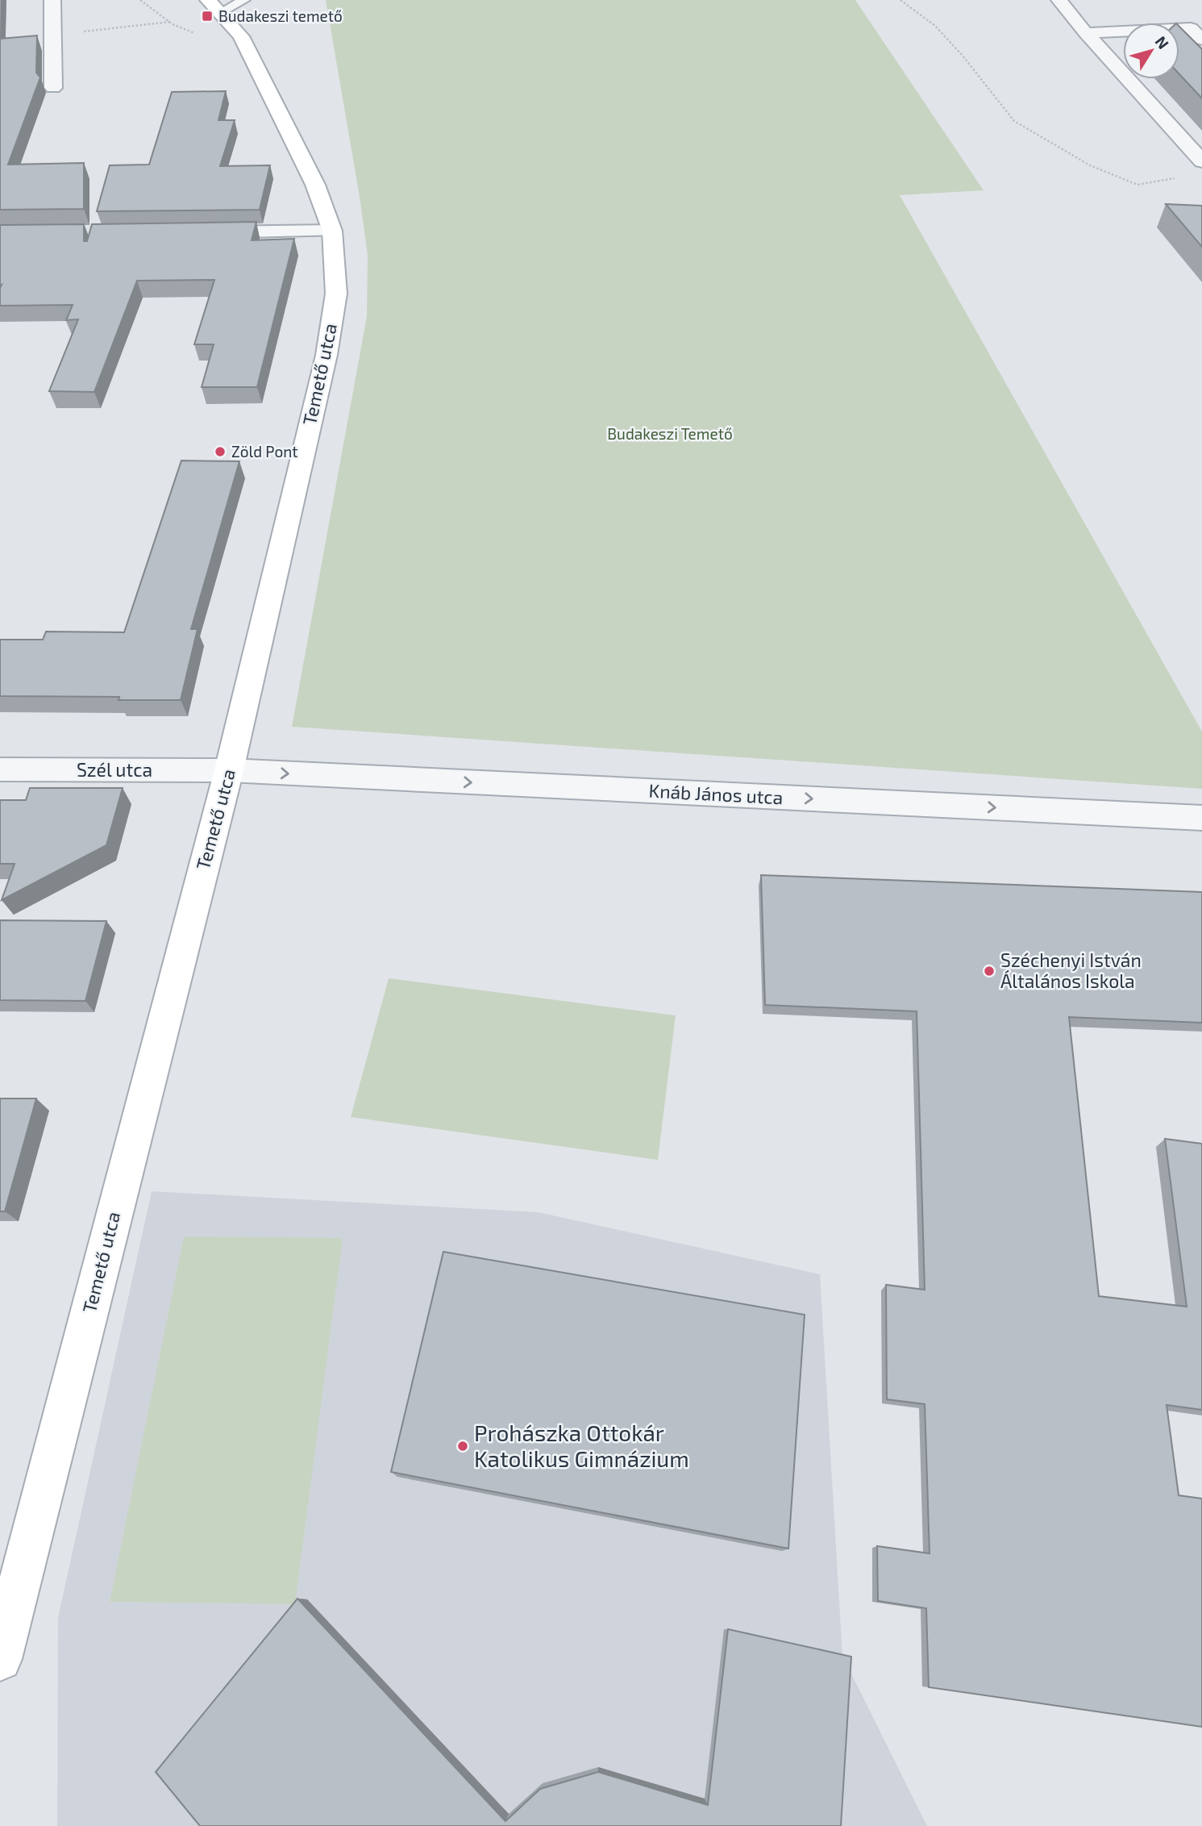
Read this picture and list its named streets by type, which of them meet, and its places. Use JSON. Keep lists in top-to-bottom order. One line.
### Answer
{"streets":{"main road":["Temető utca"],"street":["Szél utca","Knáb János utca"]},"crossings":[["Temető utca","Szél utca"],["Temető utca","Knáb János utca"],["Szél utca","Knáb János utca"]],"one_way":["Knáb János utca"],"parks":["Budakeszi Temető"],"places":{"transit":["Budakeszi temető"],"other":["Zöld Pont","Széchenyi István Általános Iskola","Prohászka Ottokár Katolikus Gimnázium"]},"north":"top right"}
